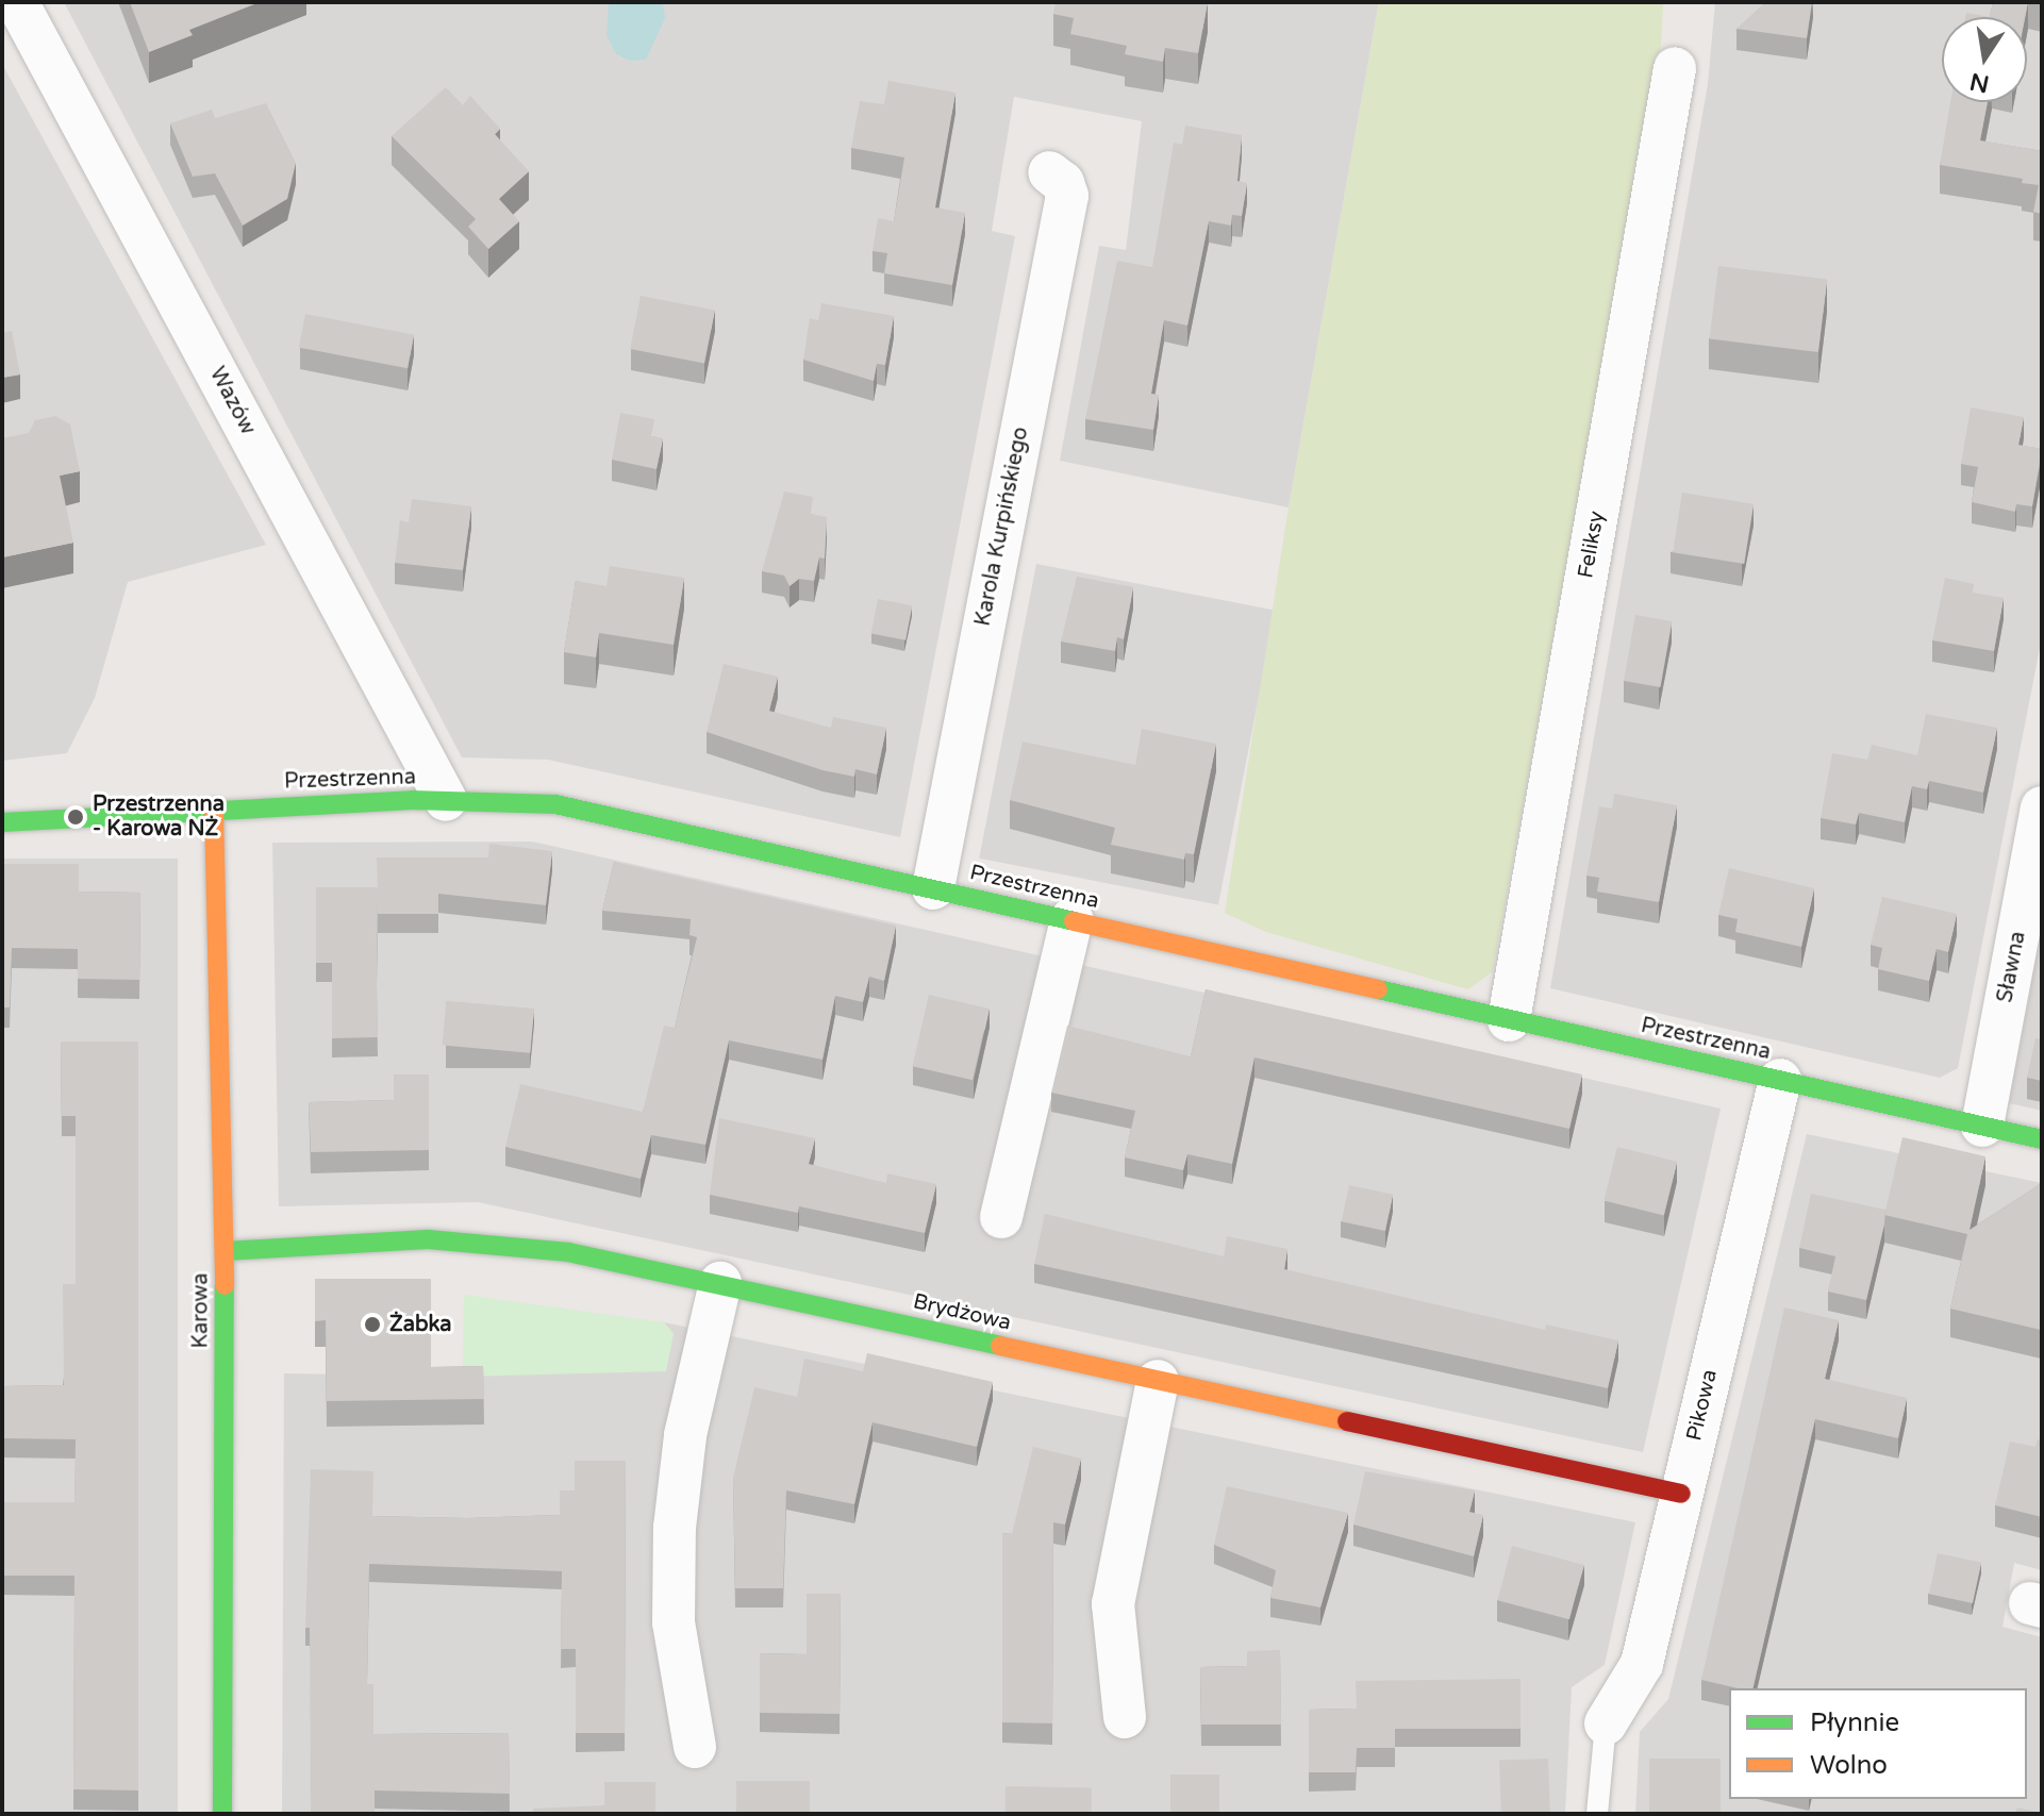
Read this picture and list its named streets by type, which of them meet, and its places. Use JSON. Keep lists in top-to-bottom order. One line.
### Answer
{"streets":{"street":["Wazów","Karola Kurpińskiego","Feliksy","Przestrzenna","Sławna","Karowa","Brydżowa","Pikowa"]},"crossings":[["Wazów","Przestrzenna"],["Karola Kurpińskiego","Przestrzenna"],["Feliksy","Przestrzenna"],["Przestrzenna","Sławna"],["Przestrzenna","Karowa"],["Przestrzenna","Pikowa"],["Karowa","Brydżowa"],["Brydżowa","Pikowa"]],"places":["Przestrzenna - Karowa NŻ","Żabka"],"legend":["Płynnie","Wolno"],"north":"bottom"}
